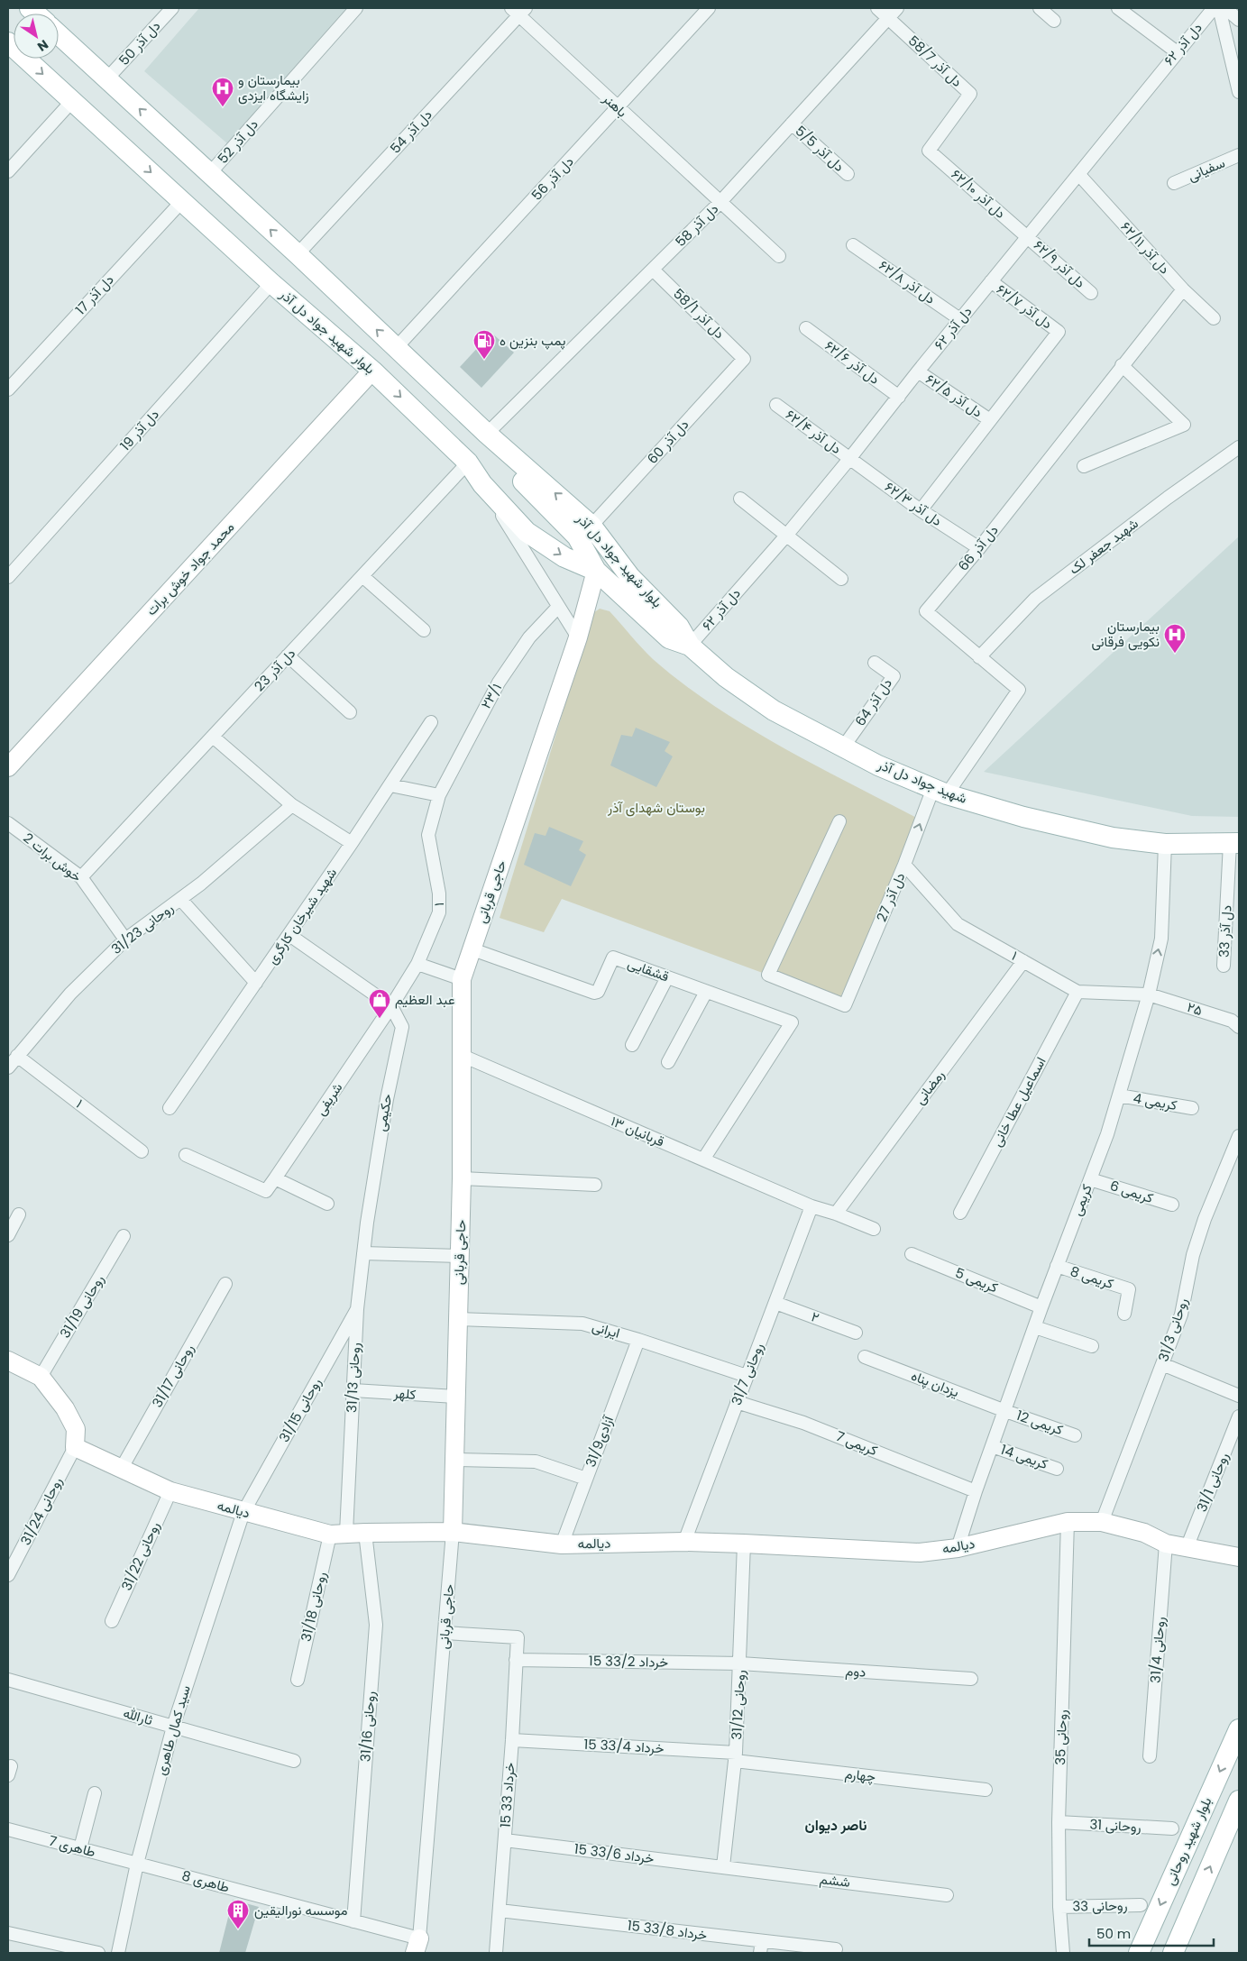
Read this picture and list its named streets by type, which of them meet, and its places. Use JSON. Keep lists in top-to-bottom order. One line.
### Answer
{"streets":{"main road":["بلوار شهید جواد دل آذر","محمد جواد خوش برات","شهید جواد دل آذر","حاجی قربانی","دیالمه","بلوار شهید روحانی"],"street":["دل آذر 50","دل آذر ۶۲","دل آذر 58/7","باهنر","دل آذر 54","دل آذر 52","دل آذر 5/5","سفیانی","دل آذر 56","دل آذر ۶۲/۱۰","دل آذر 58","دل آذر ۶۲/۱۱","دل آذر ۶۲/۹","دل آذر ۶۲/۸","دل آذر 17","دل آذر ۶۲/۷","دل آذر 58/1","دل آذر ۶۲/۶","دل آذر ۶۲/۵","دل آذر 19","دل آذر ۶۲/۴","دل آذر 60","دل آذر ۶۲/۳","شهید جعفر لک","دل آذر 66","دل آذر 23","۲۳/۱","دل آذر 64","خوش برات 2","دل آذر 27","۱","شهید شیرخان کارگری","روحانی 31/23","دل آذر 33","قشقایی","۲۵","رمضانی","شریفی","اسماعیل عطا خانی","کریمی 4","حکیمی","۱۳ قربانیان","کریمی 6","کریمی","کریمی 8","کریمی 5","روحانی 31/19","۲","ایرانی","روحانی 31/3","روحانی 31/7","روحانی 31/17","روحانی 31/13","یزدان پناه","کلهر","روحانی 31/15","کریمی 12","آزادی31/9","کریمی 7","کریمی 14","روحانی 31/1","روحانی 31/24","روحانی 31/22","روحانی 31/18","روحانی 31/4","15 خرداد 33/2","دوم","روحانی 31/12","ثارالله","روحانی 31/16","سید کمال طاهری","روحانی 35","15 خرداد 33/4","چهارم","15 خرداد 33","روحانی 31","طاهری 7","15 خرداد 33/6","ششم","طاهری 8","روحانی 33","15 خرداد 33/8"]},"crossings":[["دل آذر 50","بلوار شهید جواد دل آذر"],["دل آذر ۶۲","دل آذر ۶۲/۱۰"],["دل آذر ۶۲","دل آذر ۶۲/۱۱"],["دل آذر ۶۲","دل آذر ۶۲/۹"],["دل آذر ۶۲","دل آذر ۶۲/۸"],["دل آذر ۶۲","دل آذر ۶۲/۷"],["دل آذر ۶۲","بلوار شهید جواد دل آذر"],["دل آذر ۶۲","دل آذر ۶۲/۶"],["دل آذر ۶۲","دل آذر ۶۲/۵"],["دل آذر ۶۲","دل آذر ۶۲/۴"],["دل آذر ۶۲","دل آذر ۶۲/۳"],["دل آذر ۶۲","شهید جواد دل آذر"],["دل آذر 58/7","دل آذر ۶۲/۱۰"],["دل آذر 58/7","دل آذر 58"],["باهنر","دل آذر 54"],["باهنر","دل آذر 56"],["باهنر","دل آذر 58"],["دل آذر 54","بلوار شهید جواد دل آذر"],["دل آذر 52","بلوار شهید جواد دل آذر"],["دل آذر 5/5","دل آذر 58"],["دل آذر 56","بلوار شهید جواد دل آذر"],["دل آذر ۶۲/۱۰","دل آذر ۶۲/۹"],["دل آذر 58","دل آذر 58/1"],["دل آذر 58","بلوار شهید جواد دل آذر"],["دل آذر ۶۲/۱۱","دل آذر 66"],["دل آذر 17","بلوار شهید جواد دل آذر"],["دل آذر ۶۲/۷","دل آذر ۶۲/۵"],["دل آذر 58/1","دل آذر 60"],["بلوار شهید جواد دل آذر","دل آذر 19"],["بلوار شهید جواد دل آذر","دل آذر 60"],["بلوار شهید جواد دل آذر","محمد جواد خوش برات"],["بلوار شهید جواد دل آذر","دل آذر 23"],["بلوار شهید جواد دل آذر","شهید جواد دل آذر"],["بلوار شهید جواد دل آذر","حاجی قربانی"],["دل آذر ۶۲/۴","دل آذر ۶۲/۳"],["دل آذر ۶۲/۳","دل آذر 66"],["شهید جعفر لک","دل آذر 66"],["دل آذر 66","شهید جواد دل آذر"],["دل آذر 66","دل آذر 27"],["دل آذر 23","خوش برات 2"],["۲۳/۱","۱"],["دل آذر 64","شهید جواد دل آذر"],["شهید جواد دل آذر","دل آذر 27"],["شهید جواد دل آذر","دل آذر 33"],["شهید جواد دل آذر","کریمی"],["خوش برات 2","روحانی 31/23"],["حاجی قربانی","قشقایی"],["حاجی قربانی","۱۳ قربانیان"],["حاجی قربانی","ایرانی"],["حاجی قربانی","کلهر"],["حاجی قربانی","دیالمه"],["حاجی قربانی","15 خرداد 33"],["حاجی قربانی","طاهری 8"],["دل آذر 27","۱"],["۱","روحانی 31/23"],["۱","۲۵"],["۱","رمضانی"],["۱","شریفی"],["۱","اسماعیل عطا خانی"],["۱","حکیمی"],["۱","کریمی"],["قشقایی","۱۳ قربانیان"],["۲۵","کریمی"],["رمضانی","۱۳ قربانیان"],["شریفی","حکیمی"],["کریمی 4","کریمی"],["حکیمی","روحانی 31/13"],["۱۳ قربانیان","روحانی 31/7"],["کریمی 6","کریمی"],["کریمی","کریمی 8"],["کریمی","کریمی 5"],["کریمی","یزدان پناه"],["کریمی","کریمی 12"],["کریمی","کریمی 7"],["کریمی","کریمی 14"],["کریمی","دیالمه"],["۲","روحانی 31/7"],["ایرانی","روحانی 31/7"],["ایرانی","آزادی31/9"],["روحانی 31/3","دیالمه"],["روحانی 31/7","کریمی 7"],["روحانی 31/7","دیالمه"],["روحانی 31/17","دیالمه"],["روحانی 31/13","کلهر"],["روحانی 31/13","روحانی 31/15"],["روحانی 31/13","دیالمه"],["روحانی 31/13","روحانی 31/18"],["یزدان پناه","کریمی 12"],["روحانی 31/15","دیالمه"],["روحانی 31/15","سید کمال طاهری"],["آزادی31/9","دیالمه"],["روحانی 31/1","دیالمه"],["دیالمه","روحانی 31/24"],["دیالمه","روحانی 31/22"],["دیالمه","روحانی 31/18"],["دیالمه","روحانی 31/4"],["دیالمه","روحانی 31/12"],["دیالمه","روحانی 31/16"],["دیالمه","سید کمال طاهری"],["دیالمه","روحانی 35"],["15 خرداد 33/2","دوم"],["15 خرداد 33/2","روحانی 31/12"],["15 خرداد 33/2","15 خرداد 33"],["دوم","روحانی 31/12"],["روحانی 31/12","15 خرداد 33/4"],["روحانی 31/12","چهارم"],["روحانی 31/12","15 خرداد 33/6"],["روحانی 31/12","ششم"],["ثارالله","سید کمال طاهری"],["روحانی 31/16","طاهری 8"],["سید کمال طاهری","طاهری 7"],["سید کمال طاهری","طاهری 8"],["روحانی 35","روحانی 31"],["روحانی 35","روحانی 33"],["15 خرداد 33/4","چهارم"],["15 خرداد 33/4","15 خرداد 33"],["15 خرداد 33","15 خرداد 33/6"],["15 خرداد 33","15 خرداد 33/8"],["طاهری 7","طاهری 8"],["15 خرداد 33/6","ششم"]],"districts":["ناصر دیوان"],"parks":["بوستان شهدای آذر"],"places":{"hospital":["بیمارستان و زایشگاه ایزدی","بیمارستان نکویی فرقانی"],"fuel station":["پمپ بنزین ه"],"shop":["عبد العظيم"],"building":["موسسه نورالیقین"]},"scale_bar":"50 m","north":"bottom right"}
